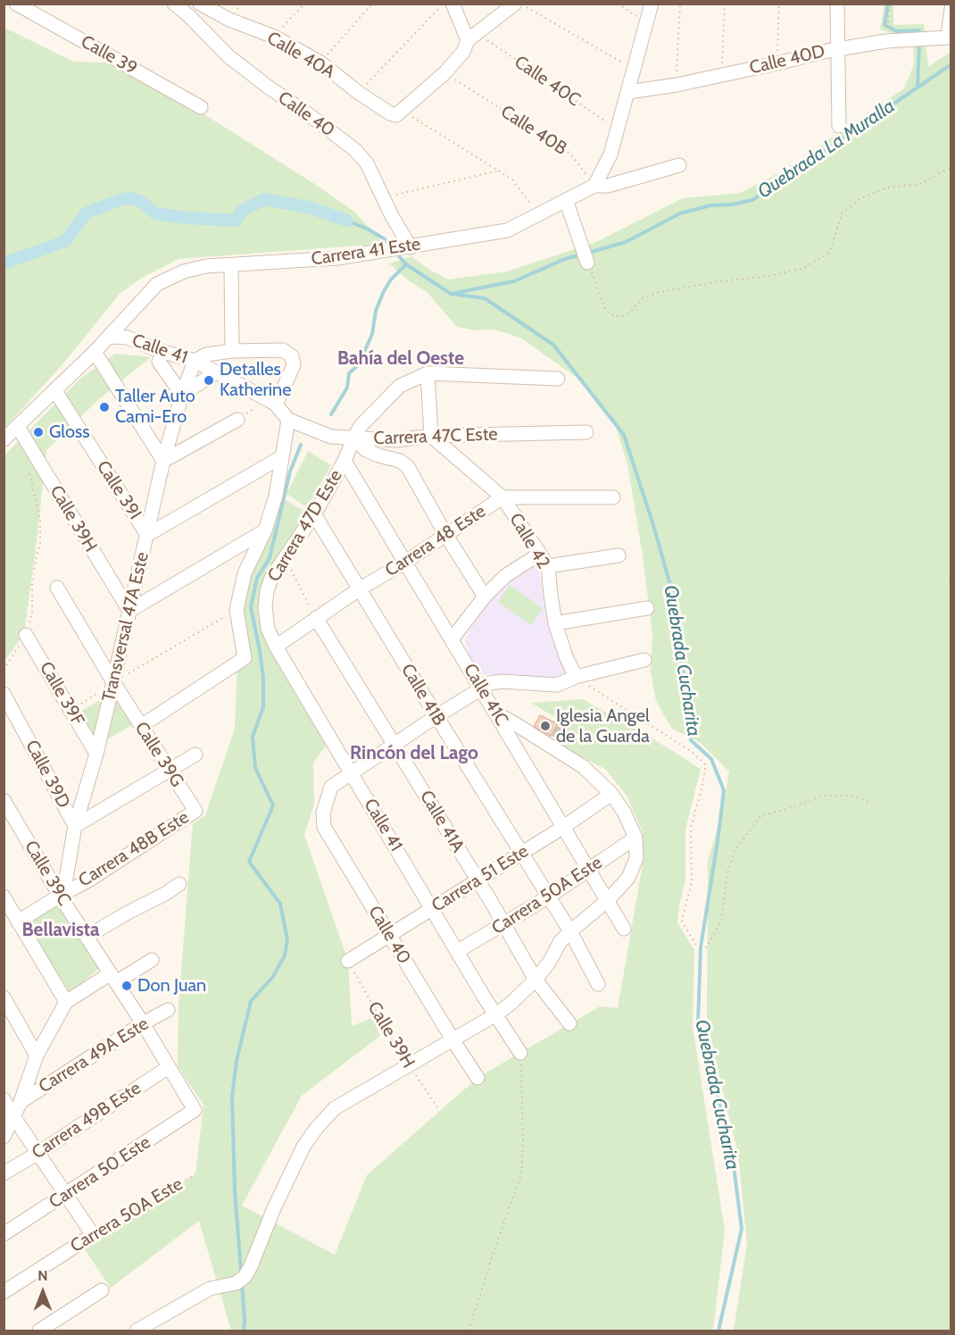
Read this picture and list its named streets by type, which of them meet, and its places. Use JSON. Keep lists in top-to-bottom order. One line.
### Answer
{"streets":{"street":["Calle 39","Calle 40A","Calle 40D","Calle 40","Carrera 41 Este","Calle 41","Carrera 47C Este","Calle 39I","Calle 39H","Carrera 47D Este","Carrera 48 Este","Calle 42","Transversal 47A Este","Calle 39F","Calle 41B","Calle 41C","Calle 39G","Calle 39D","Calle 41A","Carrera 48B Este","Calle 39C","Carrera 51 Este","Carrera 50A Este","Carrera 49A Este","Carrera 49B Este","Carrera 50 Este"],"path":["Calle 40C","Calle 40B"]},"crossings":[["Calle 40","Carrera 41 Este"],["Calle 40","Calle 41"],["Calle 40","Carrera 51 Este"],["Calle 40B","Carrera 41 Este"],["Carrera 41 Este","Calle 41"],["Carrera 41 Este","Calle 39I"],["Carrera 41 Este","Calle 39H"],["Calle 41","Carrera 47C Este"],["Calle 41","Carrera 47D Este"],["Calle 41","Carrera 48 Este"],["Calle 41","Transversal 47A Este"],["Calle 41","Carrera 51 Este"],["Calle 41","Carrera 50A Este"],["Carrera 47C Este","Carrera 47D Este"],["Carrera 47C Este","Calle 42"],["Calle 39I","Transversal 47A Este"],["Calle 39H","Carrera 47D Este"],["Calle 39H","Transversal 47A Este"],["Calle 39H","Carrera 51 Este"],["Carrera 47D Este","Transversal 47A Este"],["Carrera 47D Este","Calle 41B"],["Carrera 47D Este","Calle 41C"],["Carrera 48 Este","Calle 42"],["Carrera 48 Este","Calle 41B"],["Carrera 48 Este","Calle 41C"],["Carrera 48 Este","Calle 41A"],["Transversal 47A Este","Calle 39F"],["Transversal 47A Este","Calle 39G"],["Transversal 47A Este","Calle 39D"],["Transversal 47A Este","Carrera 48B Este"],["Transversal 47A Este","Calle 39C"],["Calle 41B","Carrera 51 Este"],["Calle 41B","Carrera 50A Este"],["Calle 41C","Carrera 51 Este"],["Calle 41C","Carrera 50A Este"],["Calle 39G","Carrera 48B Este"],["Calle 41A","Carrera 51 Este"],["Calle 41A","Carrera 50A Este"],["Carrera 48B Este","Calle 39C"],["Calle 39C","Carrera 49A Este"],["Calle 39C","Carrera 49B Este"],["Calle 39C","Carrera 50 Este"]],"districts":["Bahía del Oeste","Rincón del Lago","Bellavista"],"water":["Quebrada La Muralla","Quebrada Cucharita"],"places":["Detalles Katherine","Taller Auto Cami-Ero","Gloss","Iglesia Angel de la Guarda","Don Juan"],"north":"top"}
